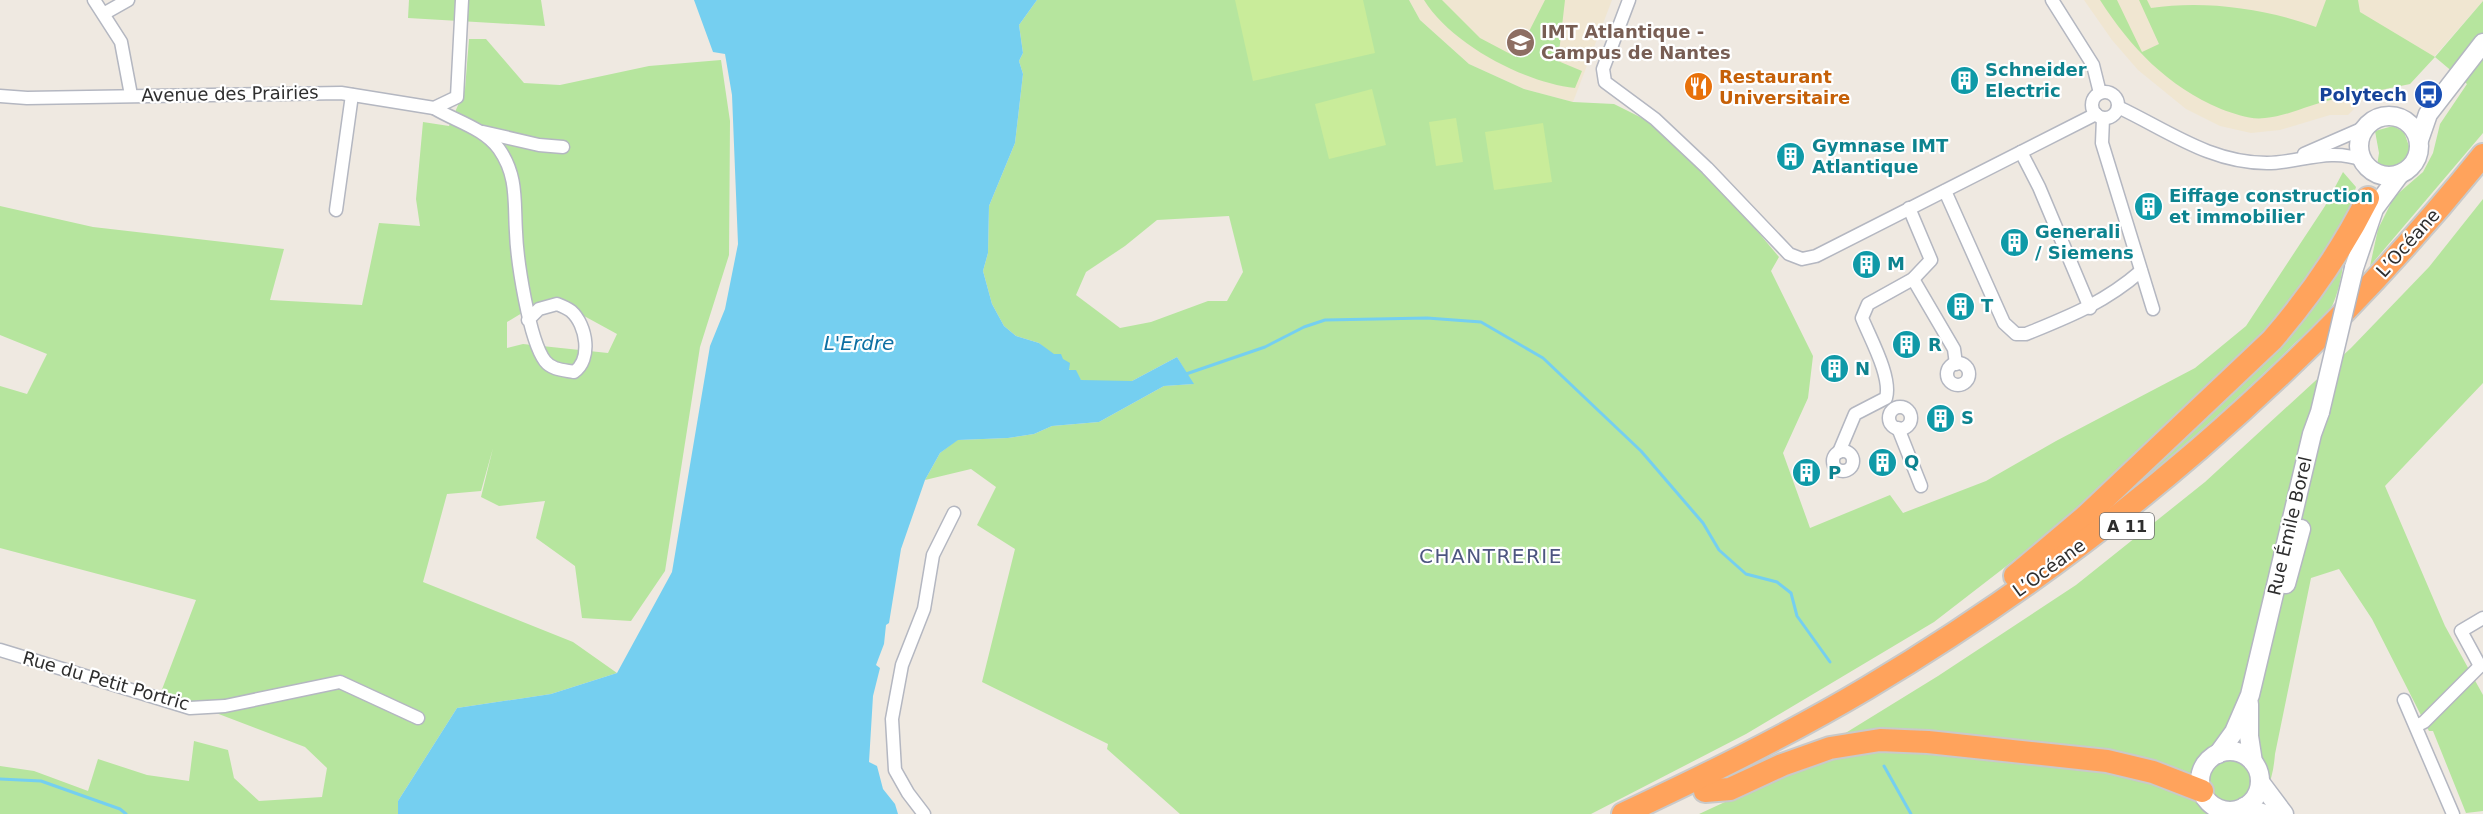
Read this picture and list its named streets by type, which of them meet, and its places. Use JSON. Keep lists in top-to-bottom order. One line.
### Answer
{"streets":{"highway":["L’Océane","A 11"],"street":["Avenue des Prairies","Rue Émile Borel","Rue du Petit Portric"]},"districts":["CHANTRERIE"],"water":["L'Erdre"],"places":{"school or university":["IMT Atlantique - Campus de Nantes"],"building":["Schneider Electric","Gymnase IMT Atlantique","Eiffage construction et immobilier","Generali / Siemens","M","T","R","N","S","Q","P"],"restaurant":["Restaurant Universitaire"],"bus stop":["Polytech"]}}
